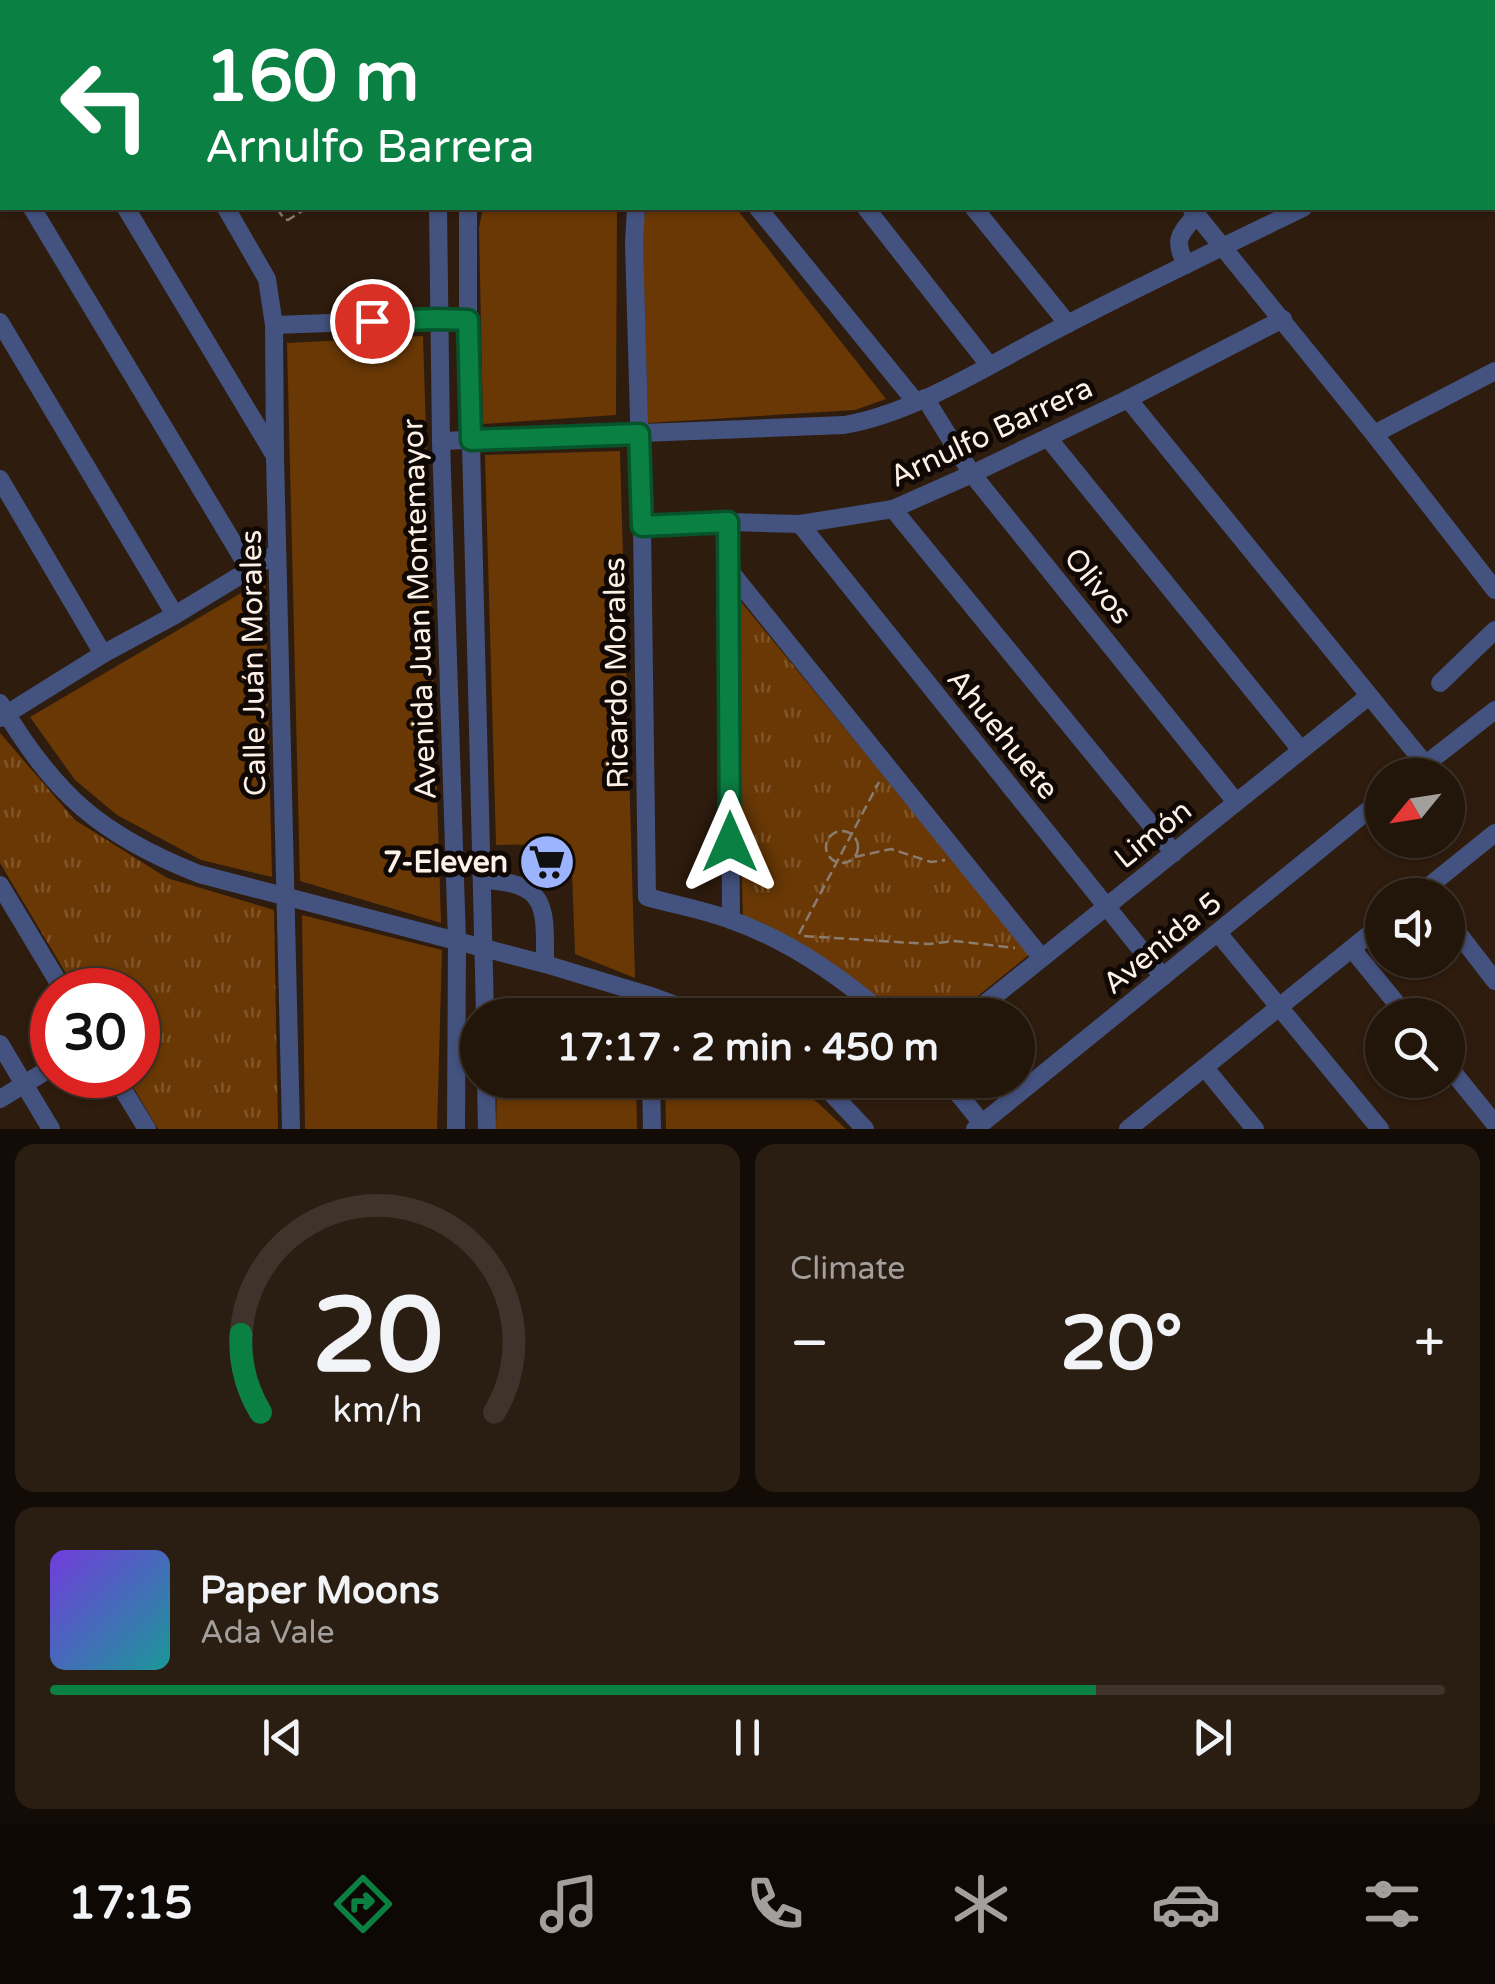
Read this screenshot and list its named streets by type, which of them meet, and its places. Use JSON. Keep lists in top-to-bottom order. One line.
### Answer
{"streets":{"street":["Arnulfo Barrera","Olivos","Avenida Juan Montemayor","Calle Juán Morales","Ricardo Morales","Ahuehuete","Limón","Avenida 5"]},"crossings":[["Arnulfo Barrera","Olivos"],["Arnulfo Barrera","Ricardo Morales"],["Arnulfo Barrera","Ahuehuete"],["Olivos","Limón"],["Ahuehuete","Limón"],["Ahuehuete","Avenida 5"]],"places":{"supermarket":["7-Eleven"]},"north":"bottom left","page":{"turn":["160 m","Arnulfo Barrera"],"limit":"30","trip":"17:17 · 2 min · 450 m","tile":"Climate","heat":["−","20°","+"],"song":["Paper Moons","Ada Vale"],"tabs":"17:15","gauge":["20","km/h"]}}
